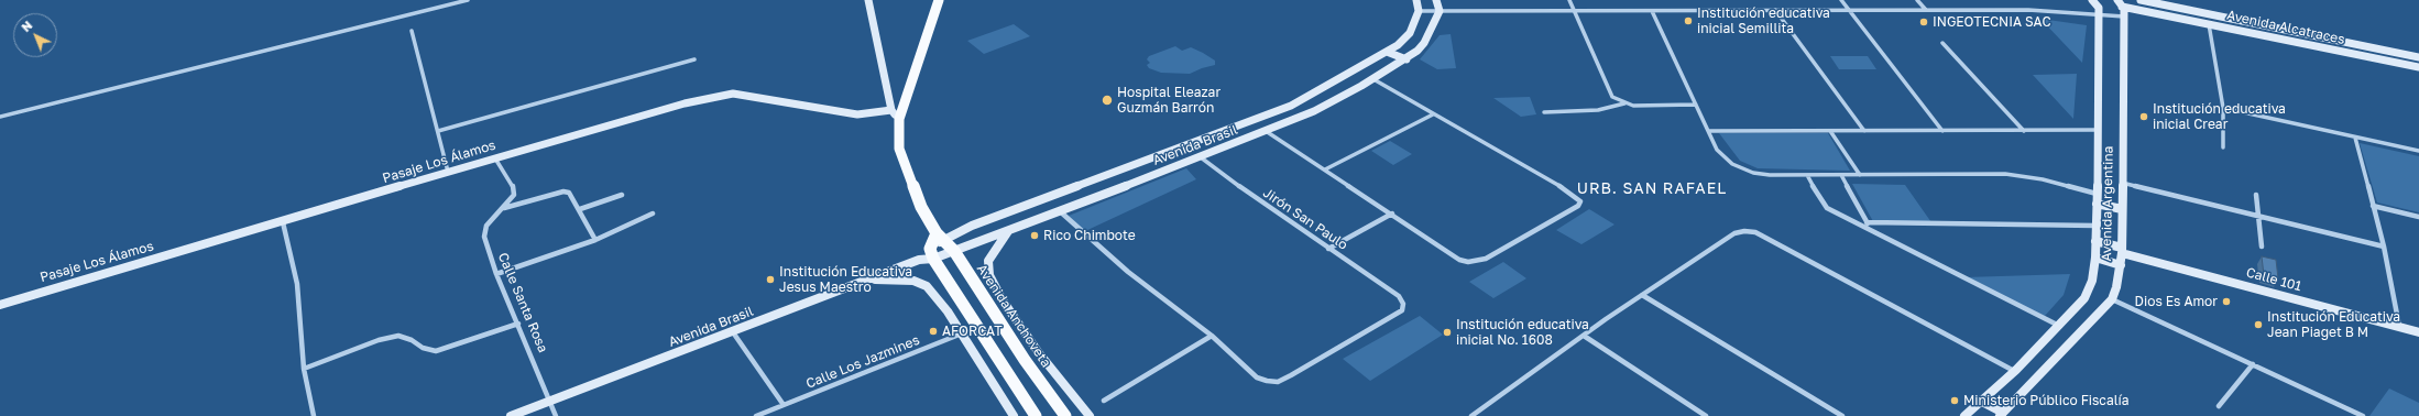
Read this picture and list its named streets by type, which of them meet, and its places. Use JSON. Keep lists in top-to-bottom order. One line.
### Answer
{"streets":{"main road":["Avenida Alcatraces","Avenida Brasil","Pasaje Los Álamos","Avenida Argentina","Calle 101","Avenida Anchoveta"],"street":["Jirón San Paulo","Calle Santa Rosa","Calle Los Jazmines"]},"crossings":[["Avenida Alcatraces","Avenida Argentina"],["Avenida Brasil","Jirón San Paulo"],["Avenida Brasil","Calle Santa Rosa"],["Avenida Brasil","Avenida Anchoveta"],["Pasaje Los Álamos","Calle Santa Rosa"],["Pasaje Los Álamos","Avenida Anchoveta"],["Avenida Argentina","Calle 101"]],"districts":["URB. SAN RAFAEL"],"places":["Institución educativa inicial Semillita","INGEOTECNIA SAC","Hospital Eleazar Guzmán Barrón","Institución educativa inicial Crear","Rico Chimbote","Institución Educativa Jesus Maestro","Dios Es Amor","Institución Educativa Jean Piaget B M","AFORCAT","Institución educativa inicial No. 1608","Ministerio Público Fiscalía"],"north":"top left"}
